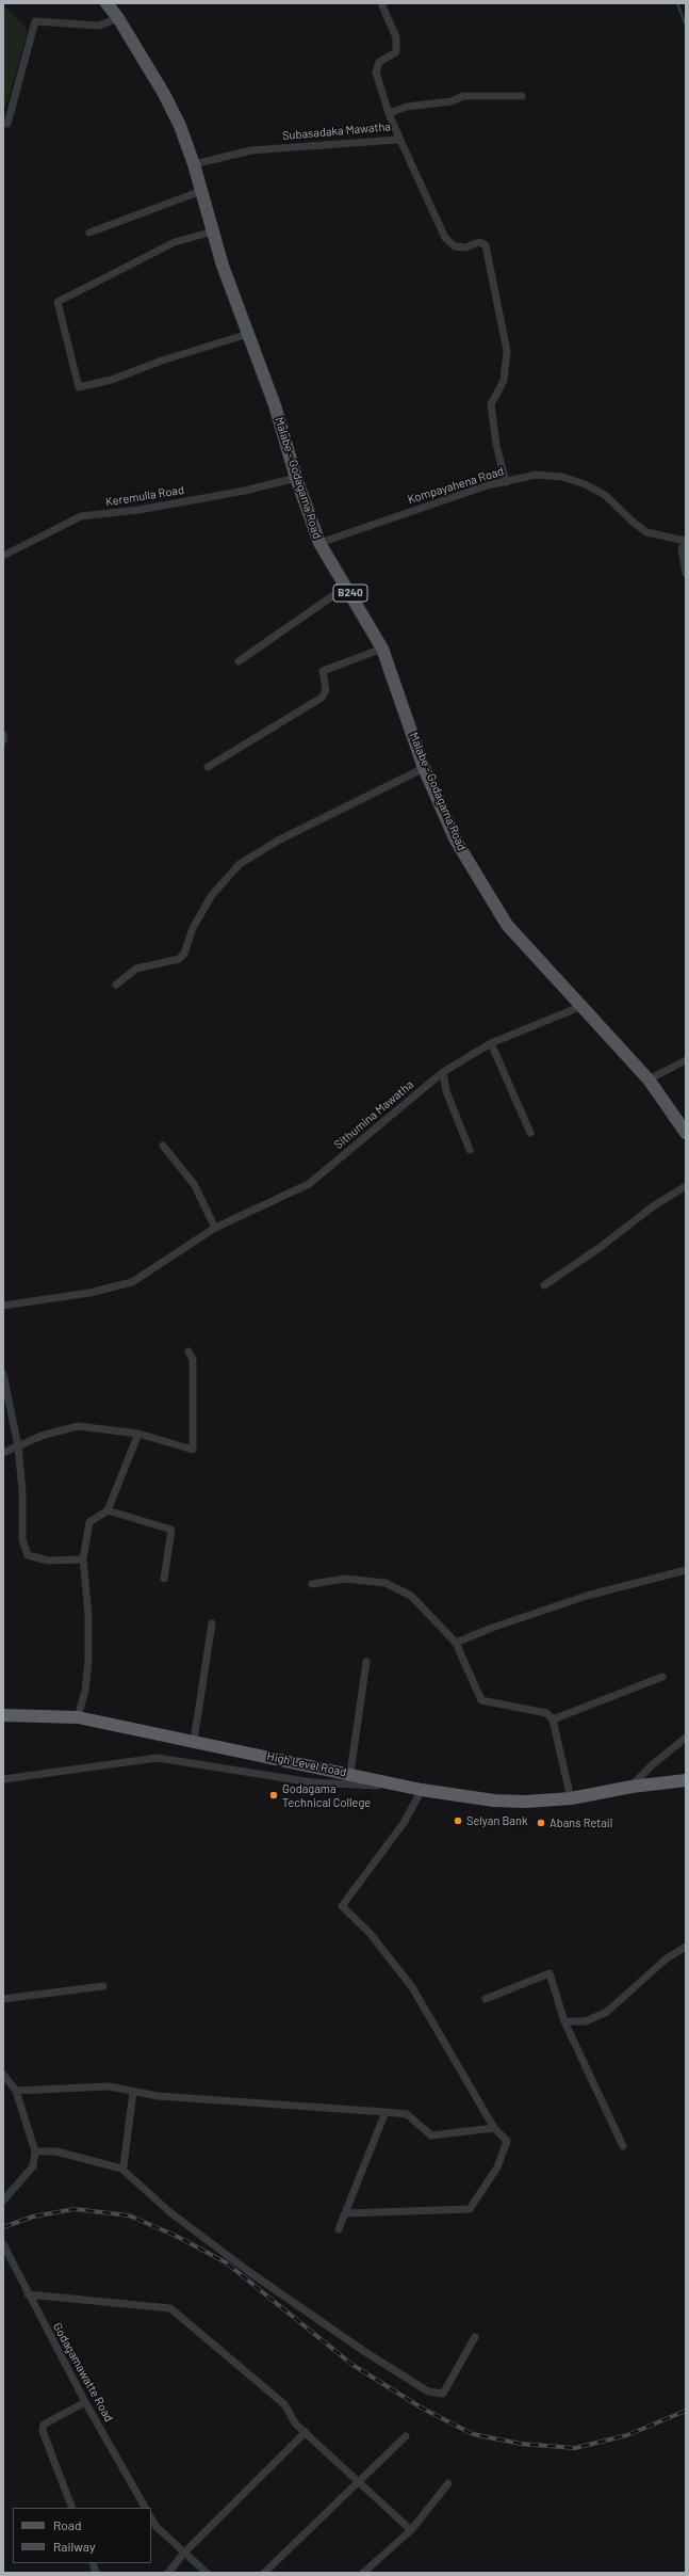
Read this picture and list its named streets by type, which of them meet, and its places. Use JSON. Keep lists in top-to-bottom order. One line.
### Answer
{"streets":{"highway":["High Level Road"],"main road":["Malabe - Godagama Road","B240"],"street":["Subasadaka Mawatha","Kompayahena Road","Keremulla Road","Sithumina Mawatha","Godagamawatte Road"]},"crossings":[["Subasadaka Mawatha","Malabe - Godagama Road"],["Malabe - Godagama Road","Kompayahena Road"],["Malabe - Godagama Road","Keremulla Road"],["Malabe - Godagama Road","Sithumina Mawatha"]],"places":["Godagama Technical College","Selyan Bank","Abans Retail"],"legend":["Road","Railway"]}
